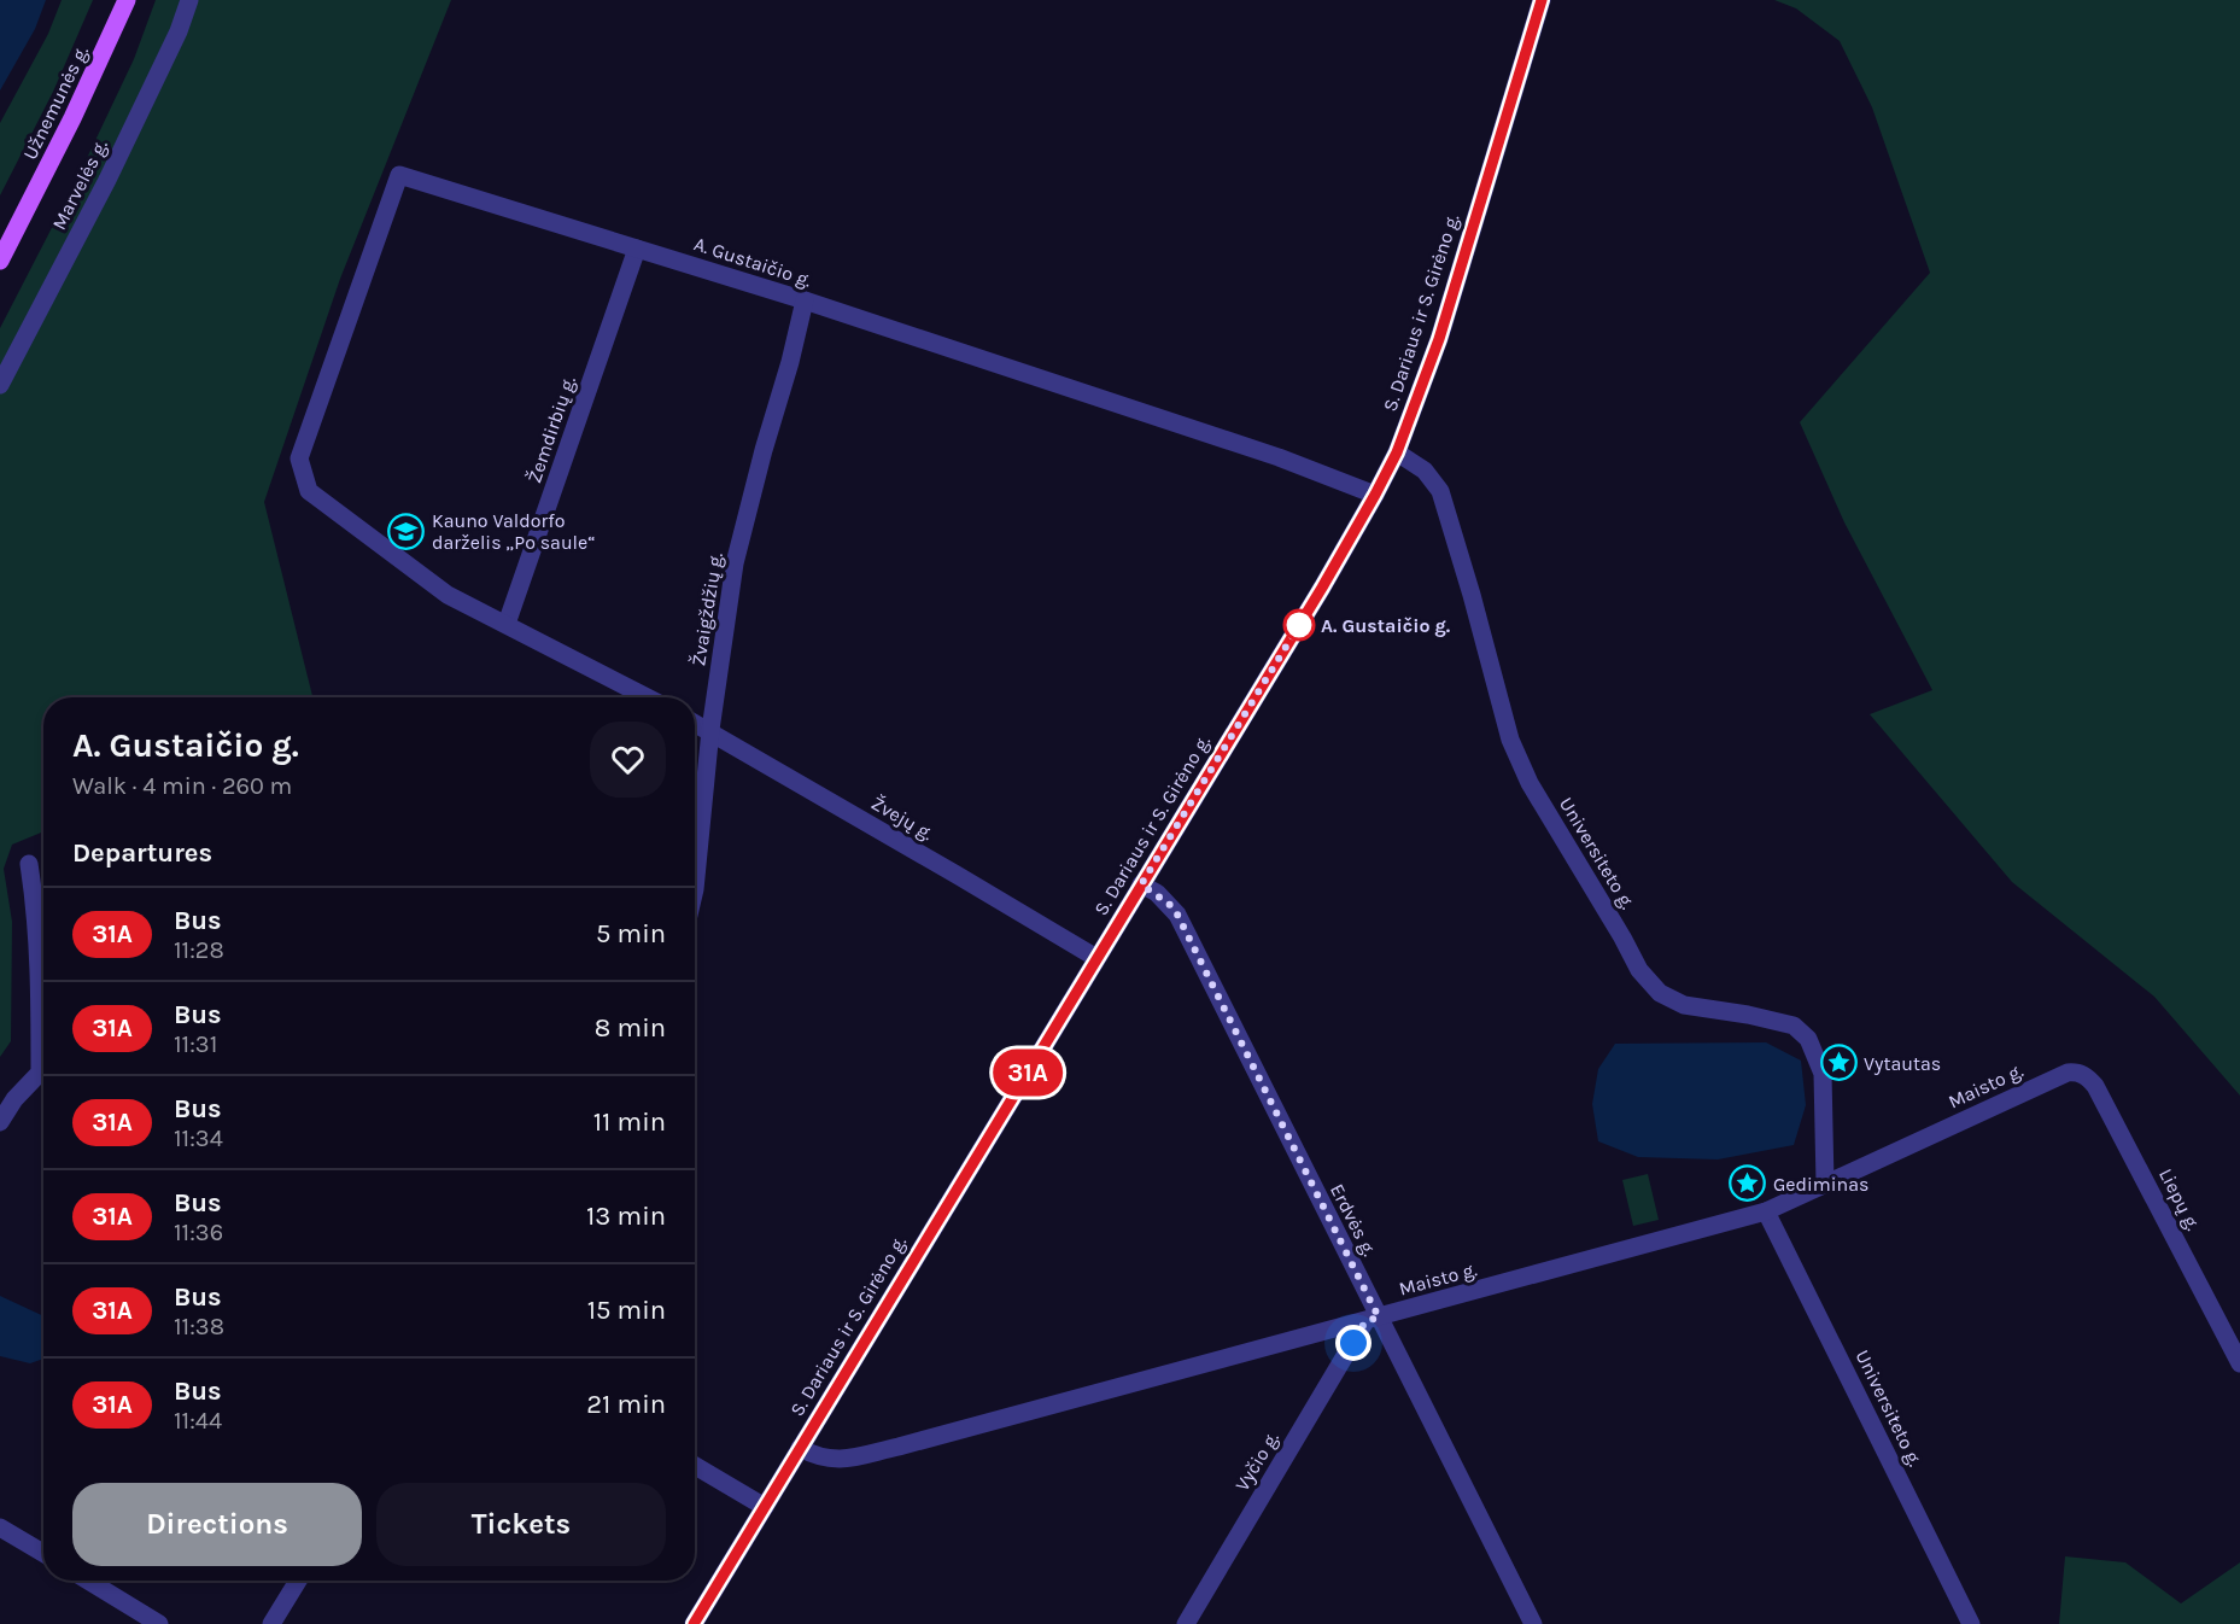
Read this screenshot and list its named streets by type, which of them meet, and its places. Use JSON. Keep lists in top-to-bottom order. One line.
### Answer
{"streets":{"main road":["Užnemunės g."],"street":["Marvelės g.","A. Gustaičio g.","S. Dariaus ir S. Girėno g.","Žemdirbių g.","Žvaigždžių g.","Žvejų g.","Universiteto g.","Maisto g.","Liepų g.","Erdvės g.","Vyčio g."]},"crossings":[["A. Gustaičio g.","S. Dariaus ir S. Girėno g."],["A. Gustaičio g.","Žemdirbių g."],["A. Gustaičio g.","Žvaigždžių g."],["S. Dariaus ir S. Girėno g.","Žvejų g."],["S. Dariaus ir S. Girėno g.","Universiteto g."],["S. Dariaus ir S. Girėno g.","Maisto g."],["S. Dariaus ir S. Girėno g.","Erdvės g."],["Žvaigždžių g.","Žvejų g."],["Universiteto g.","Maisto g."],["Maisto g.","Liepų g."],["Maisto g.","Erdvės g."],["Maisto g.","Vyčio g."],["Erdvės g.","Vyčio g."]],"places":{"school or university":["Kauno Valdorfo darželis „Po saule“"],"other":["A. Gustaičio g."],"place":["Vytautas","Gediminas"]},"lines":["bus line 31A"],"page":{"on_map":"31A","heading":[["A. Gustaičio g.","Walk · 4 min · 260 m"],"Departures"],"list":[{"mark":"31A","name":"Bus","note":"11:28","value":"5 min"},{"mark":"31A","name":"Bus","note":"11:31","value":"8 min"},{"mark":"31A","name":"Bus","note":"11:34","value":"11 min"},{"mark":"31A","name":"Bus","note":"11:36","value":"13 min"},{"mark":"31A","name":"Bus","note":"11:38","value":"15 min"},{"mark":"31A","name":"Bus","note":"11:44","value":"21 min"}],"buttons":["Directions","Tickets"]}}
